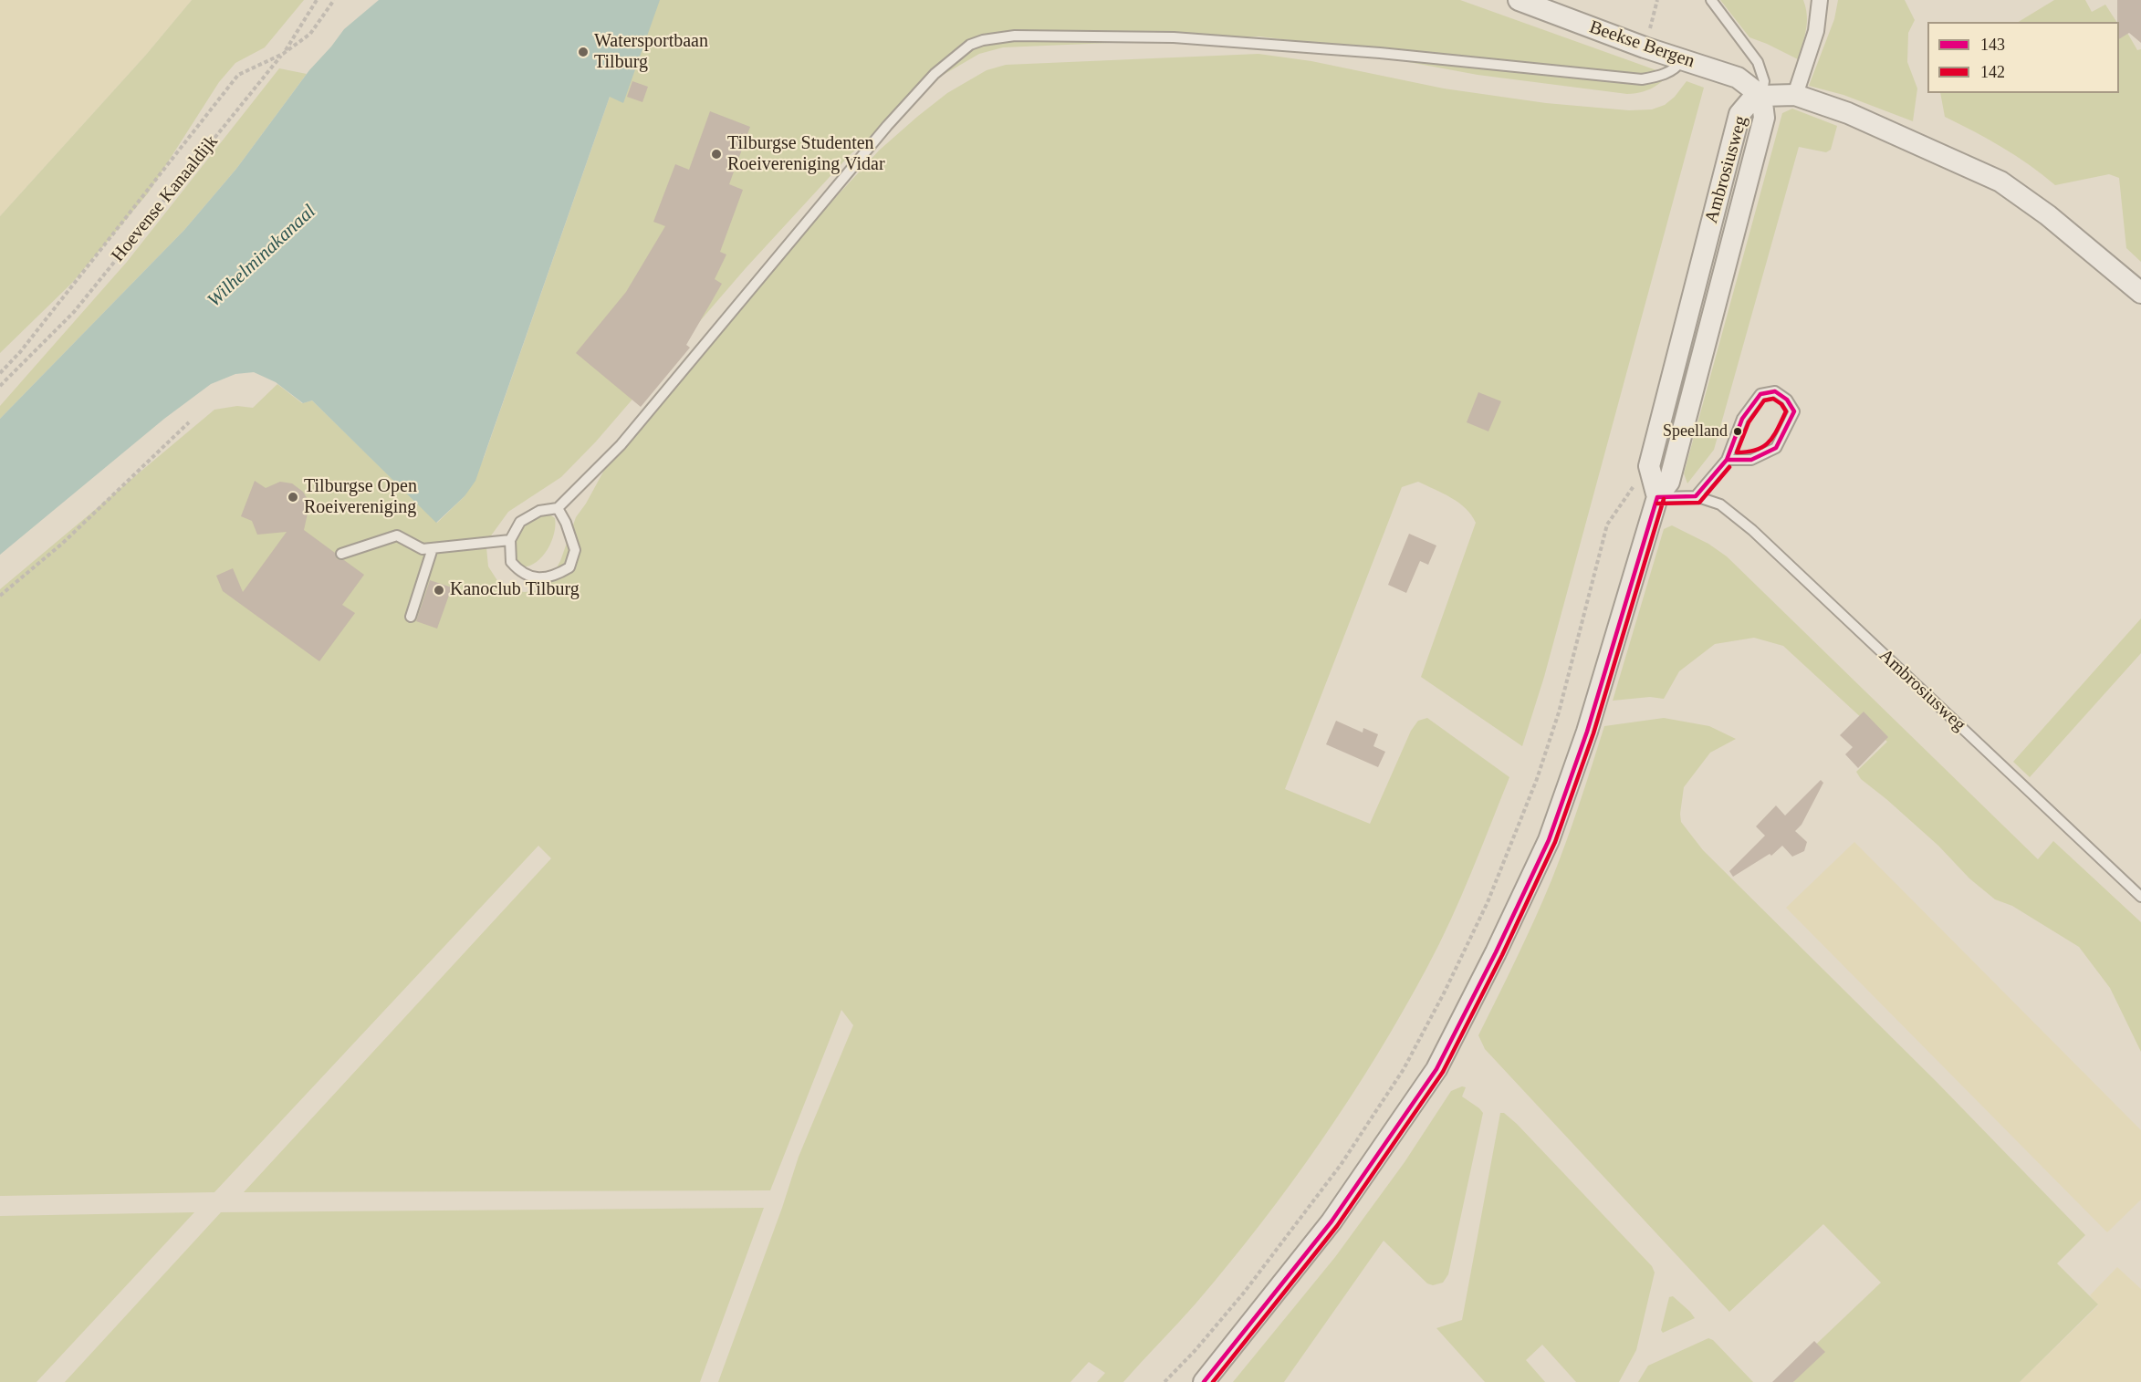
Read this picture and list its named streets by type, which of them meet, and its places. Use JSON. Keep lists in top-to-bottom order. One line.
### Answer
{"streets":{"street":["Beekse Bergen","Ambrosiusweg"],"path":["Hoevense Kanaaldijk"]},"crossings":[["Beekse Bergen","Ambrosiusweg"]],"water":["Wilhelminakanaal"],"places":["Watersportbaan Tilburg","Tilburgse Studenten Roeivereniging Vidar","Speelland","Tilburgse Open Roeivereniging","Kanoclub Tilburg"],"lines":["transit line 143","transit line 142"],"legend":["143","142"]}
